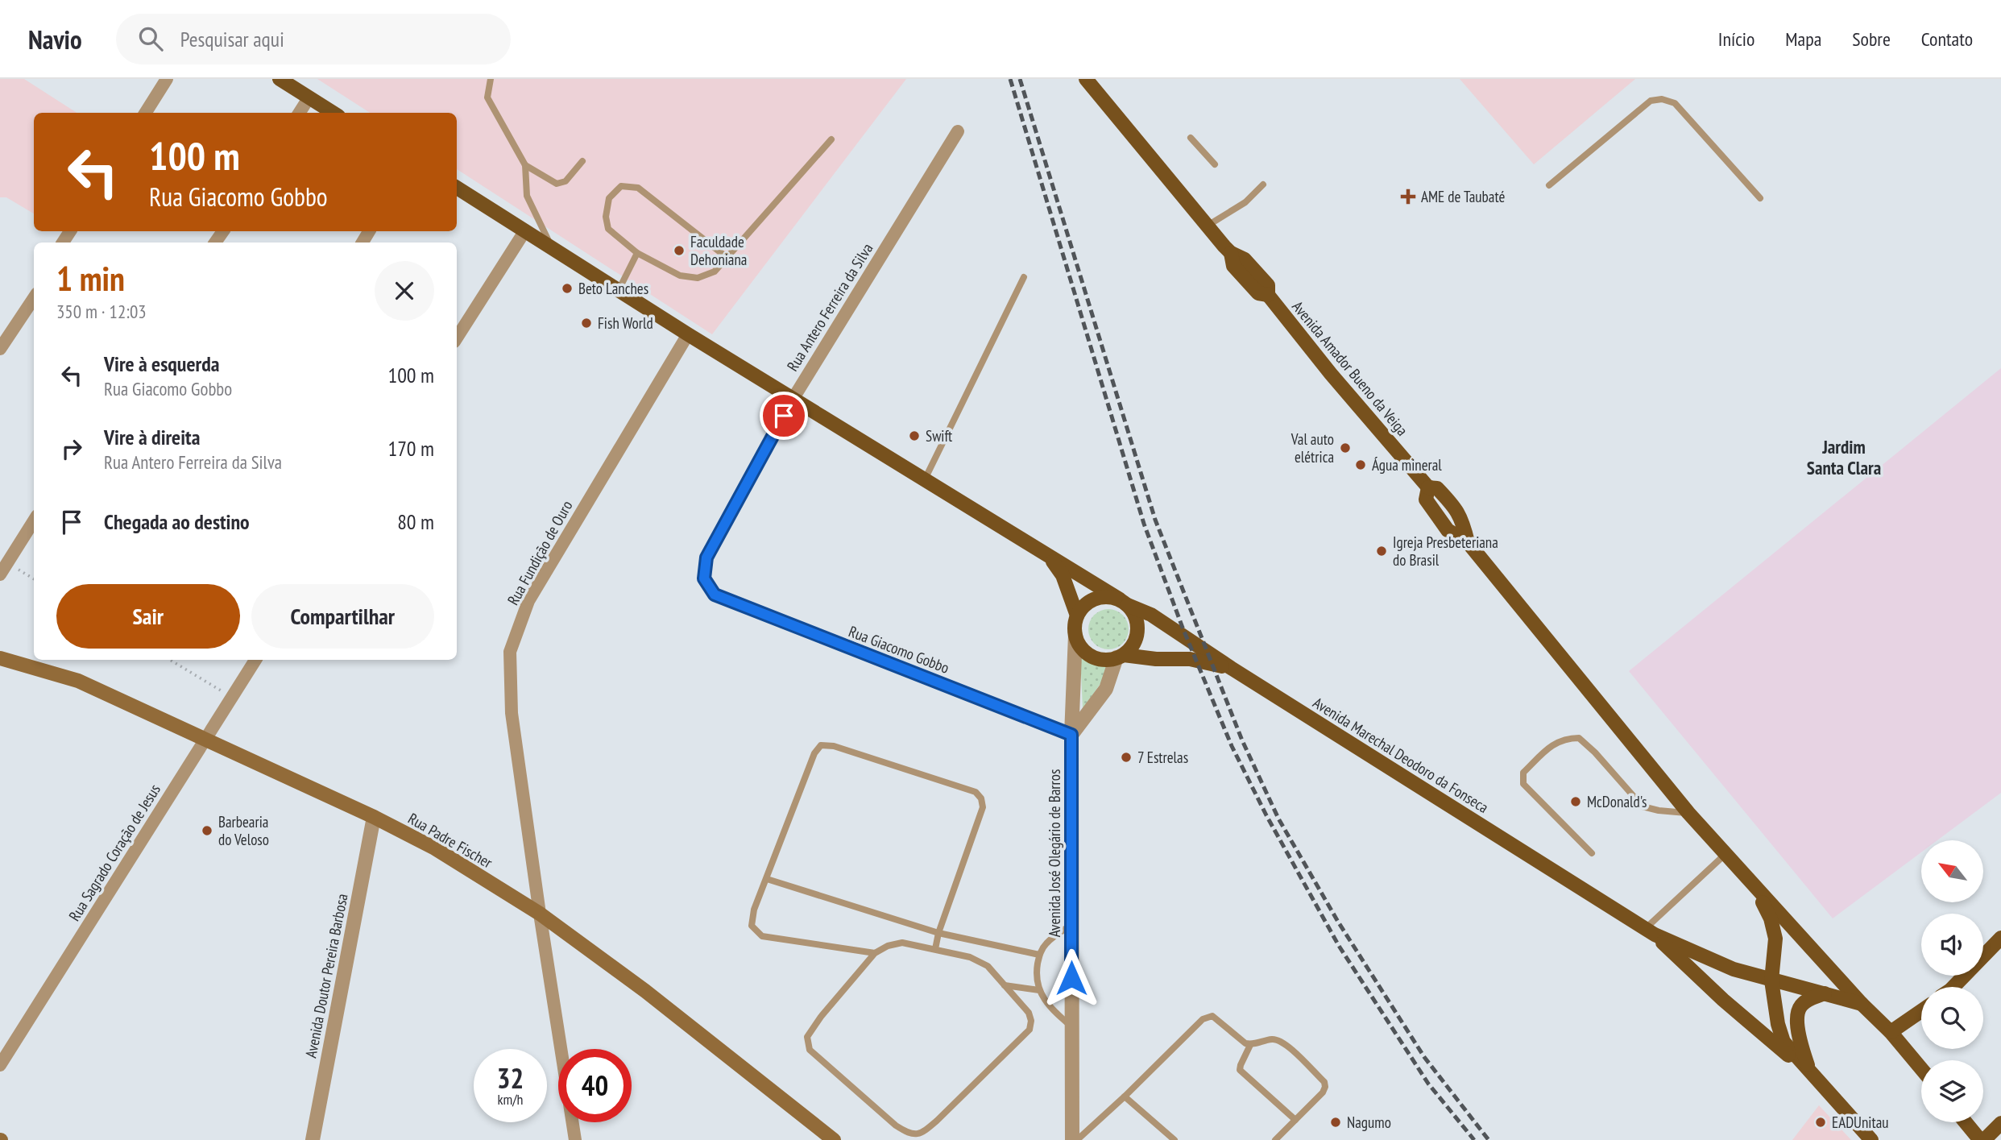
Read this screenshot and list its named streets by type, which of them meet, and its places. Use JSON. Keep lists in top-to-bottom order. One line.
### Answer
{"streets":{"main road":["Avenida Amador Bueno da Veiga","Avenida Marechal Deodoro da Fonseca","Rua Padre Fischer","Avenida José Olegário de Barros"],"street":["Rua Antero Ferreira da Silva","Rua Fundição de Ouro","Rua Giacomo Gobbo","Rua Sagrado Coração de Jesus","Avenida Doutor Pereira Barbosa"]},"crossings":[["Rua Antero Ferreira da Silva","Rua Giacomo Gobbo"],["Rua Antero Ferreira da Silva","Avenida Marechal Deodoro da Fonseca"],["Avenida Amador Bueno da Veiga","Avenida Marechal Deodoro da Fonseca"],["Rua Fundição de Ouro","Avenida Marechal Deodoro da Fonseca"],["Rua Fundição de Ouro","Rua Padre Fischer"],["Rua Giacomo Gobbo","Avenida José Olegário de Barros"],["Avenida Marechal Deodoro da Fonseca","Avenida José Olegário de Barros"],["Rua Padre Fischer","Rua Sagrado Coração de Jesus"],["Rua Padre Fischer","Avenida Doutor Pereira Barbosa"]],"districts":["Jardim Santa Clara"],"places":{"health":["AME de Taubaté"],"other":["Faculdade Dehoniana","Beto Lanches","Fish World","Swift","Val auto elétrica","Água mineral","Igreja Presbeteriana do Brasil","7 Estrelas","McDonald's","Barbearia do Veloso","Nagumo","EADUnitau"]},"north":"top left","page":{"header":"Navio","search":"Pesquisar aqui","nav":["Início","Mapa","Sobre","Contato"],"turn":["100 m","Rua Giacomo Gobbo"],"heading":["1 min","350 m · 12:03"],"list":[{"name":"Vire à esquerda","note":"Rua Giacomo Gobbo","value":"100 m"},{"name":"Vire à direita","note":"Rua Antero Ferreira da Silva","value":"170 m"},{"name":"Chegada ao destino","value":"80 m"}],"buttons":["Sair","Compartilhar"],"speed":"32 km/h","limit":"40"}}
